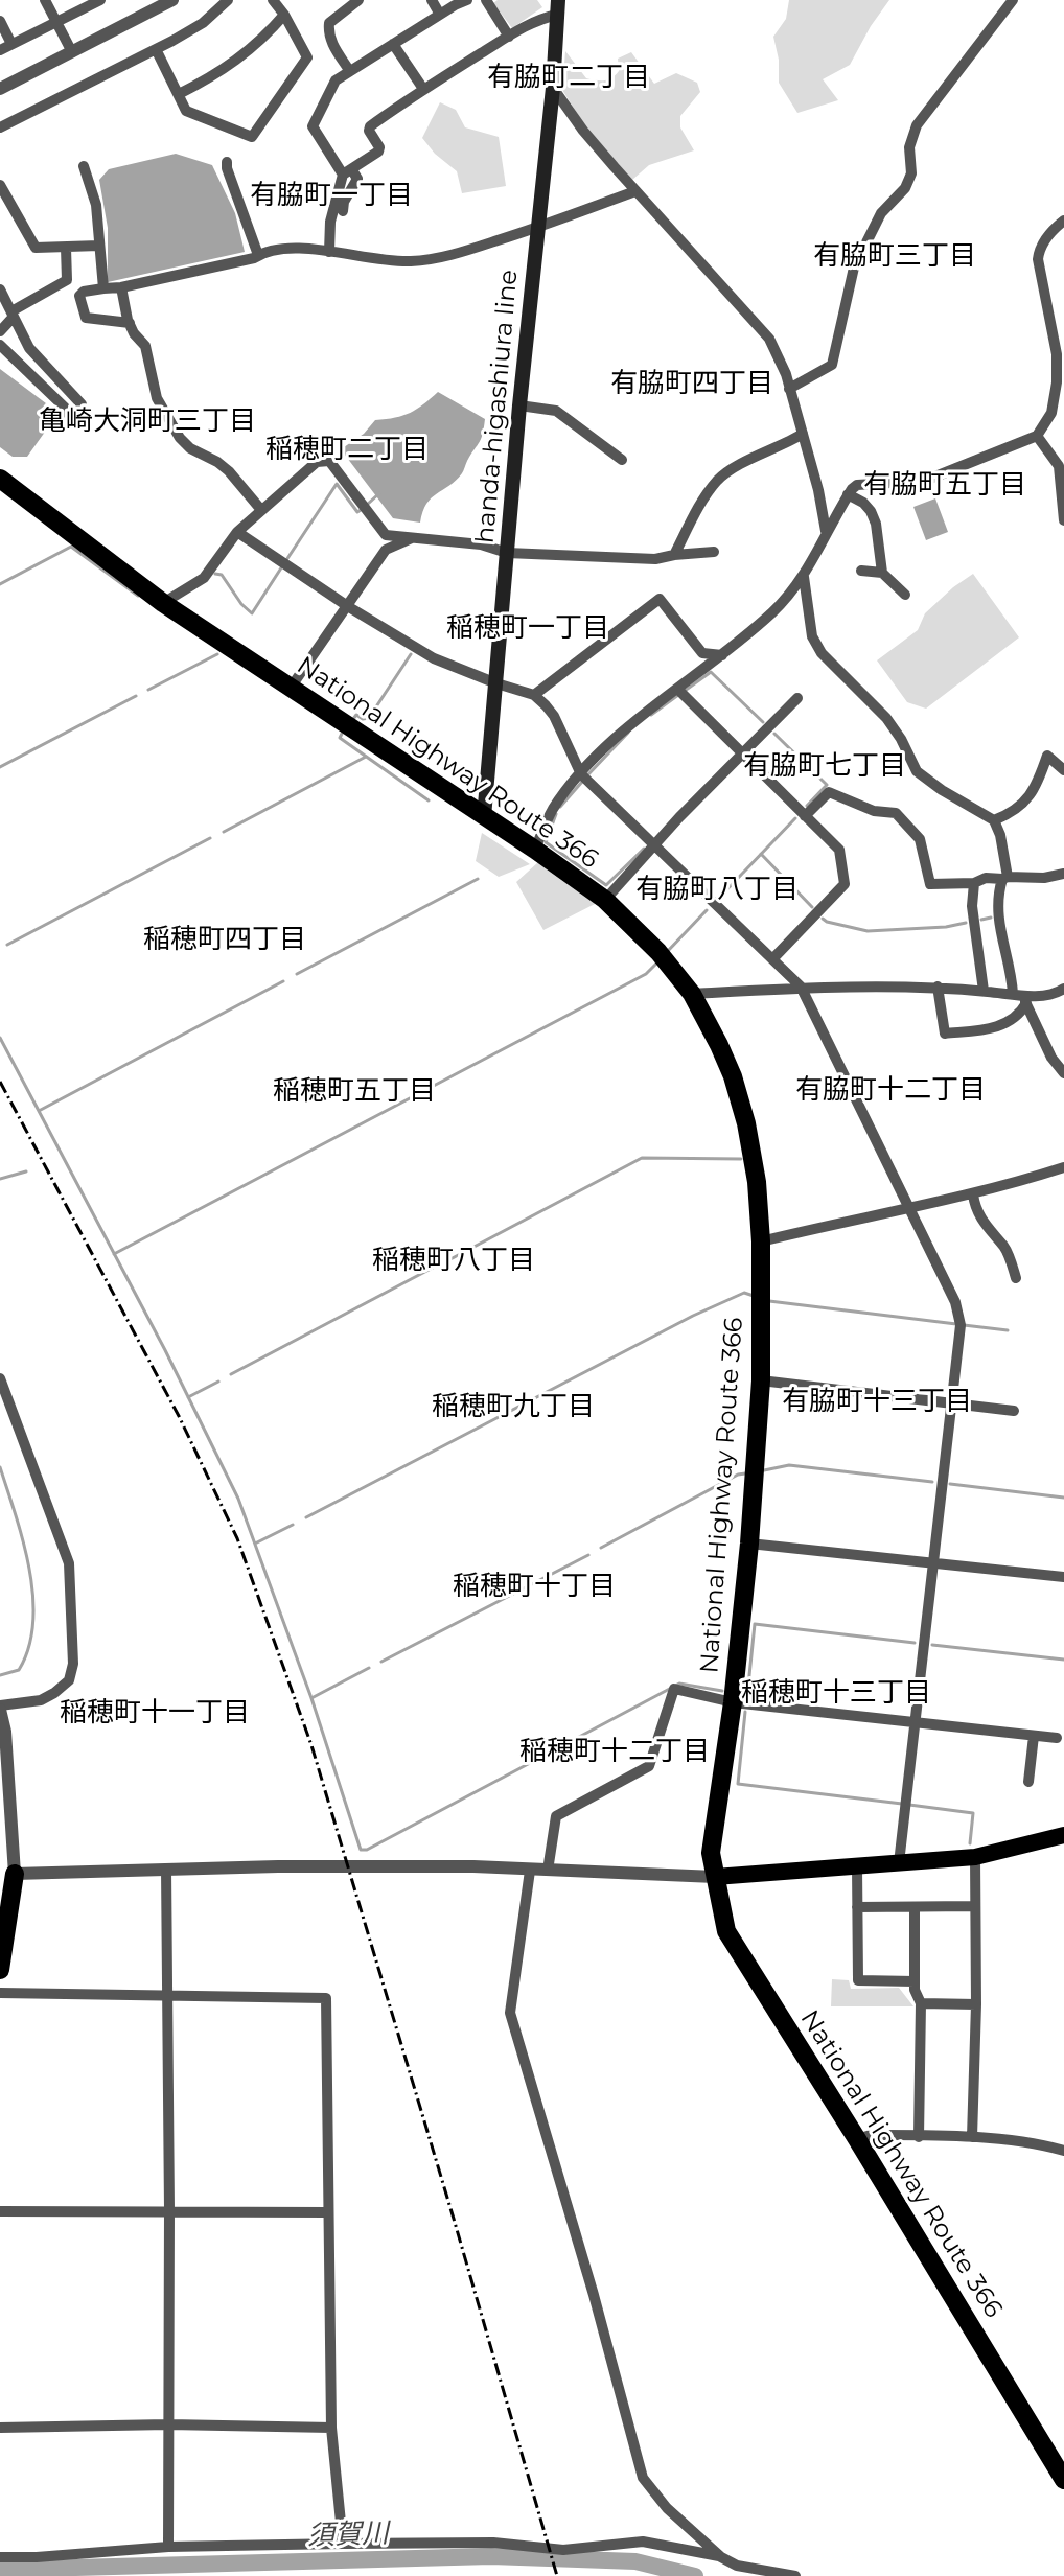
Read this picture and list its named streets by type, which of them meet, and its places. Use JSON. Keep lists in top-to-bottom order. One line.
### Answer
{"streets":{"highway":["National Highway Route 366"],"main road":["handa-higashiura line"]},"crossings":[["handa-higashiura line","National Highway Route 366"]],"districts":["有脇町二丁目","有脇町一丁目","有脇町三丁目","有脇町四丁目","亀崎大洞町三丁目","稲穂町二丁目","有脇町五丁目","稲穂町一丁目","有脇町七丁目","有脇町八丁目","稲穂町四丁目","有脇町十二丁目","稲穂町五丁目","稲穂町八丁目","有脇町十三丁目","稲穂町九丁目","稲穂町十丁目","稲穂町十三丁目","稲穂町十一丁目","稲穂町十二丁目"],"water":["須賀川"]}
